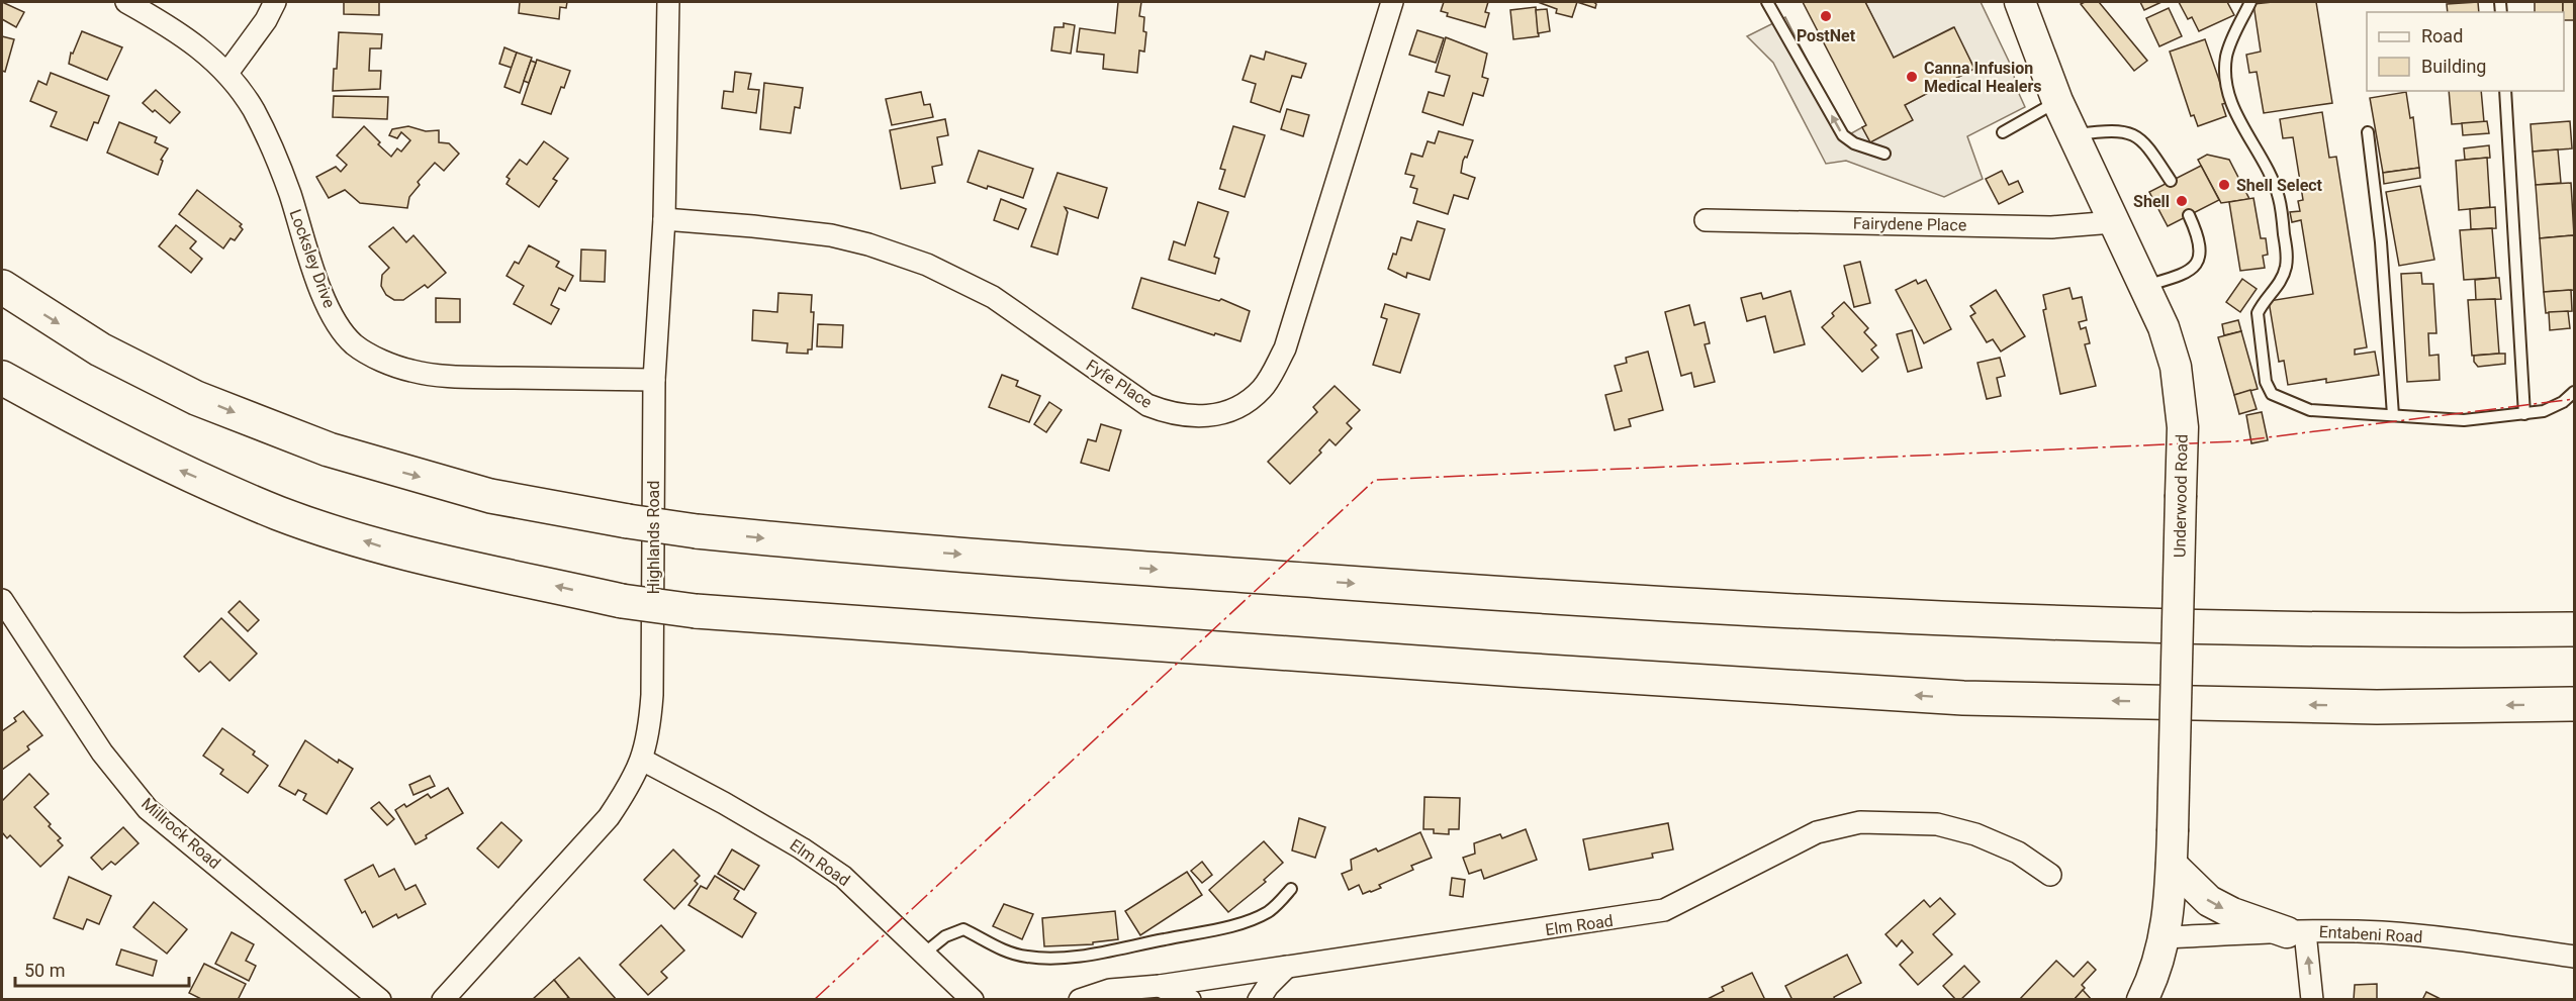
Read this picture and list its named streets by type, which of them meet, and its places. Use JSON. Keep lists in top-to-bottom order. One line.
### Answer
{"streets":{"main road":["Underwood Road"],"street":["Fairydene Place","Locksley Drive","Fyfe Place","Highlands Road","Millrock Road","Elm Road","Entabeni Road"]},"crossings":[["Fairydene Place","Underwood Road"],["Locksley Drive","Highlands Road"],["Fyfe Place","Highlands Road"],["Underwood Road","Entabeni Road"],["Highlands Road","Elm Road"]],"places":["PostNet","Canna Infusion Medical Healers","Shell Select","Shell"],"legend":["Road","Building"],"scale_bar":"50 m"}
